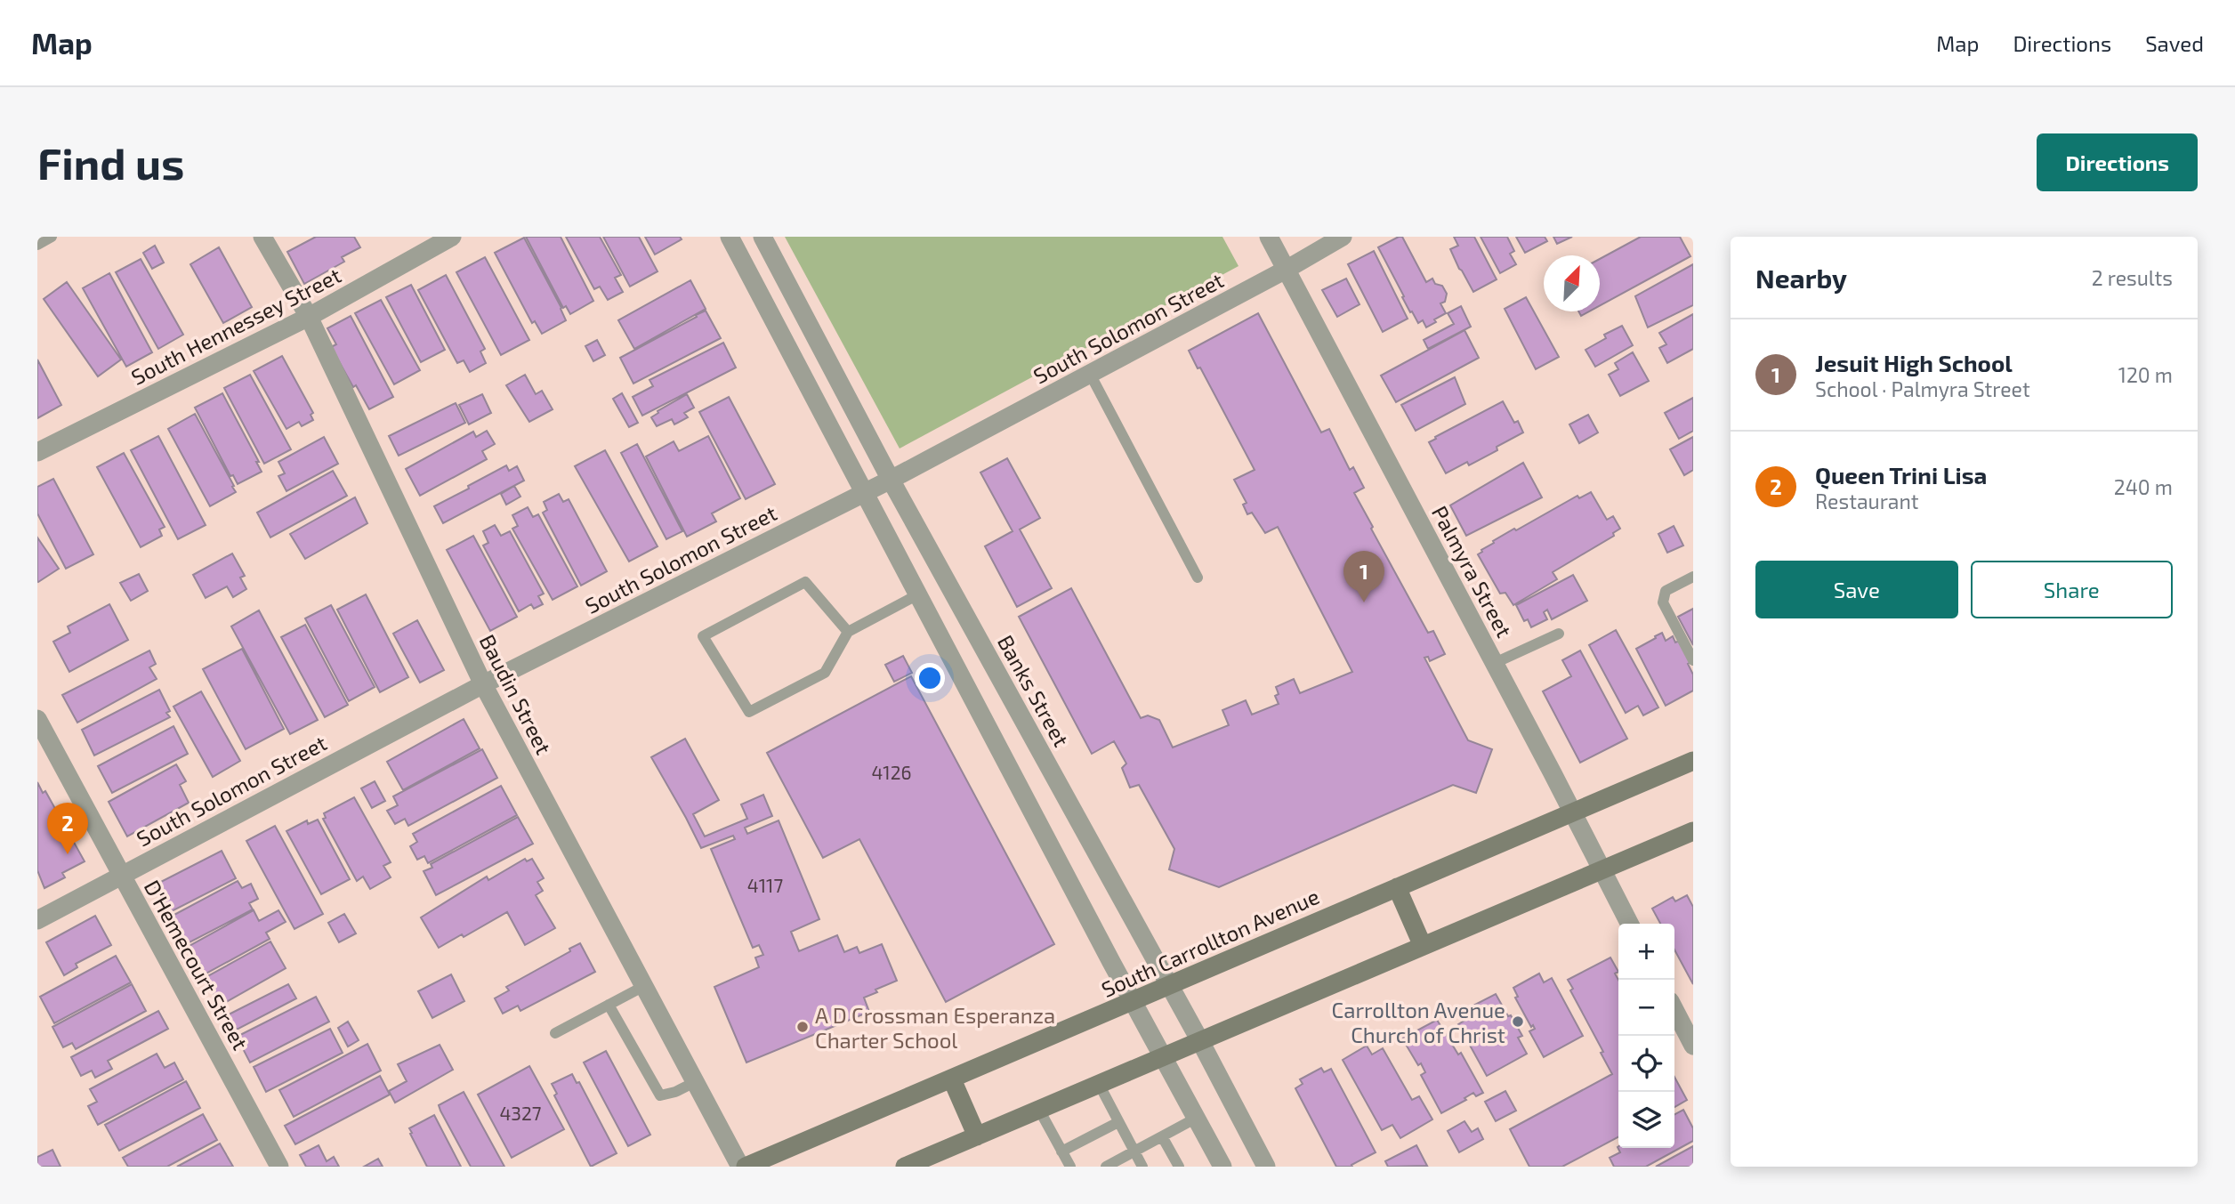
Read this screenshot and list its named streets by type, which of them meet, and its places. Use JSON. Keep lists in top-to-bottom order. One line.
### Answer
{"streets":{"main road":["South Carrollton Avenue"],"street":["South Hennessey Street","South Solomon Street","Palmyra Street","Banks Street","Baudin Street","D'Hemecourt Street"]},"crossings":[["South Hennessey Street","Baudin Street"],["South Solomon Street","Palmyra Street"],["South Solomon Street","Banks Street"],["South Solomon Street","Baudin Street"],["South Solomon Street","D'Hemecourt Street"],["Palmyra Street","South Carrollton Avenue"],["Banks Street","South Carrollton Avenue"]],"places":["Carrollton Avenue Church of Christ","A D Crossman Esperanza Charter School"],"house_numbers":["4126","4117","4327"],"north":"top right","page":{"header":"Map","nav":["Map","Directions","Saved"],"buttons":["Directions",["Save","Share"]],"title":"Find us","heading":["Nearby","2 results"],"list":[{"mark":"1","name":"Jesuit High School","note":"School · Palmyra Street","value":"120 m"},{"mark":"2","name":"Queen Trini Lisa","note":"Restaurant","value":"240 m"}],"pins":["1","2"],"map_buttons":["+","−"]}}
